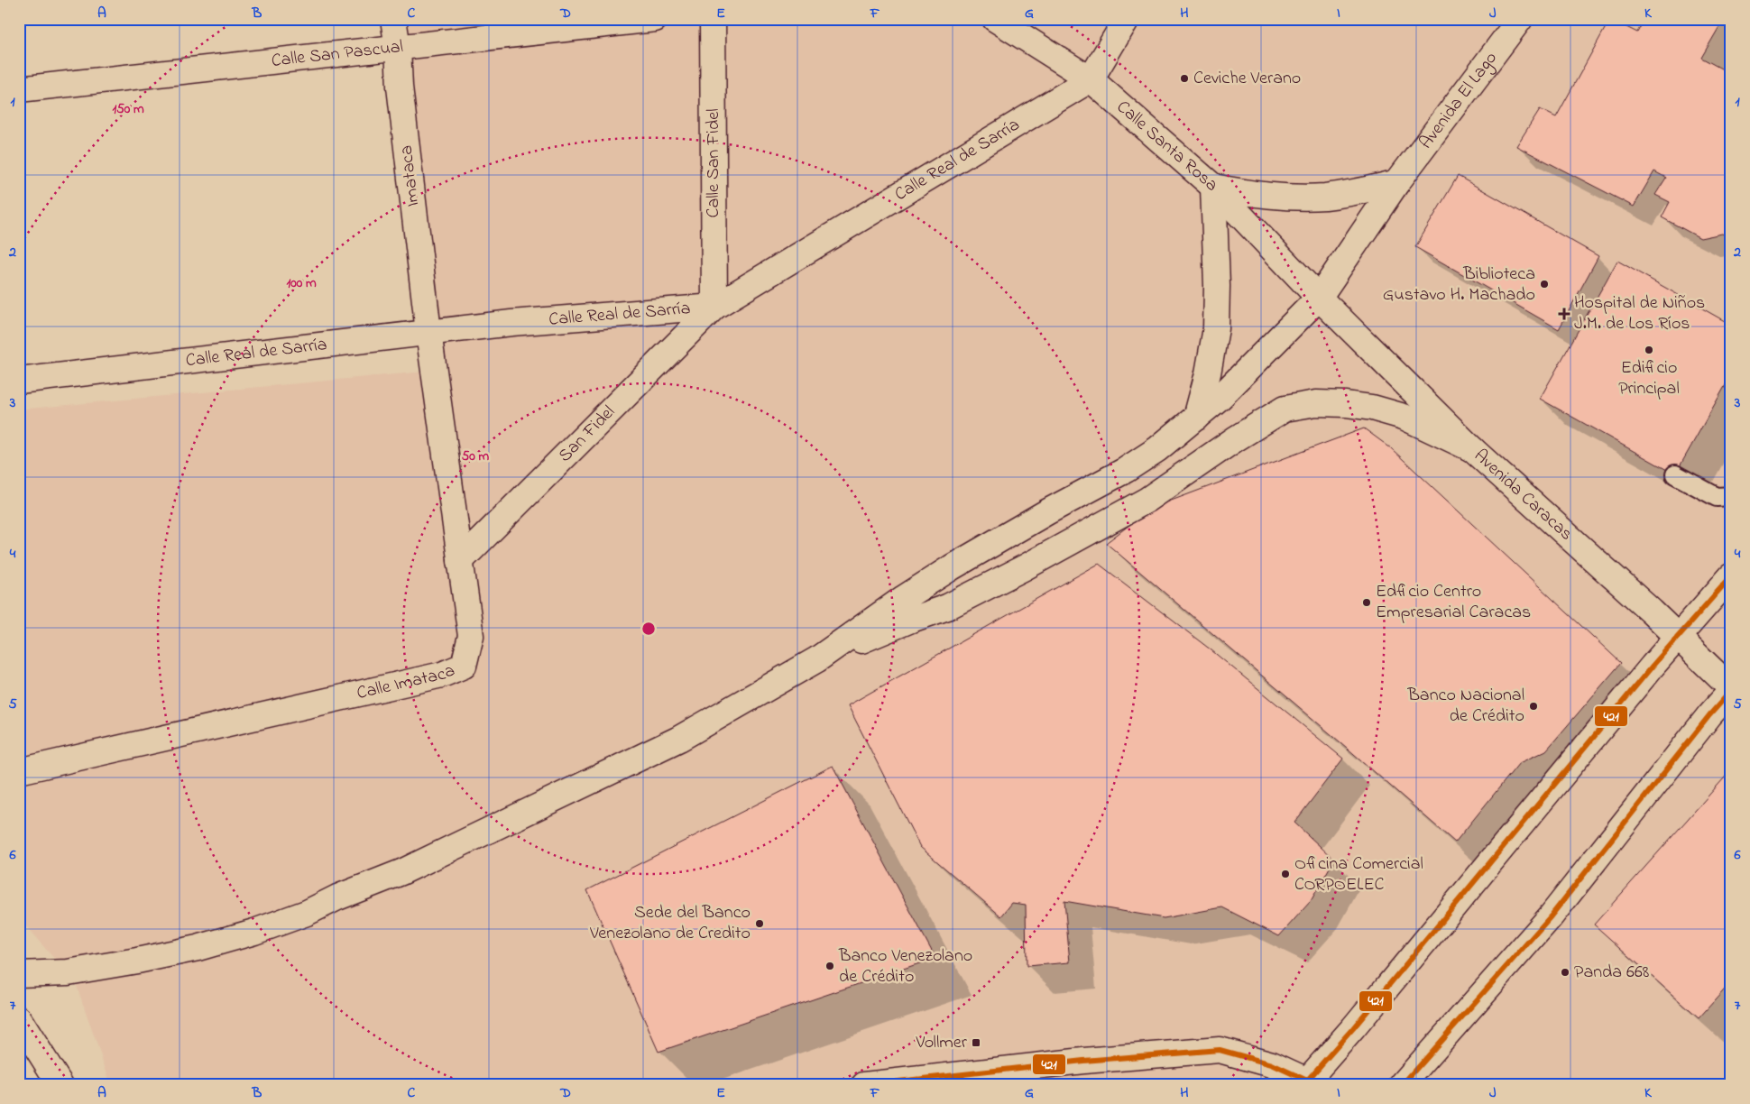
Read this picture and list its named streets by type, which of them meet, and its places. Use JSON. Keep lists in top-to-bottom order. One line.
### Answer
{"streets":{"main road":["Calle San Pascual","Avenida El Lago","Calle Santa Rosa","Calle Real de Sarría","Calle San Fidel","Imataca","San Fidel","Avenida Caracas","Calle Imataca"]},"crossings":[["Calle San Pascual","Imataca"],["Avenida El Lago","Calle Santa Rosa"],["Avenida El Lago","Avenida Caracas"],["Calle Santa Rosa","Calle Real de Sarría"],["Calle Santa Rosa","Avenida Caracas"],["Calle Real de Sarría","Calle San Fidel"],["Calle Real de Sarría","Imataca"],["Calle Real de Sarría","San Fidel"],["Calle Real de Sarría","Calle Imataca"],["Calle San Fidel","San Fidel"],["Imataca","Calle Imataca"],["San Fidel","Calle Imataca"]],"places":{"other":["Ceviche Verano","Biblioteca Gustavo H. Machado","Edificio Principal","Edficio Centro Empresarial Caracas","Banco Nacional de Crédito","Oficina Comercial CORPOELEC","Sede del Banco Venezolano de Credito","Banco Venezolano de Crédito","Panda 668"],"health":["Hospital de Niños J.M. de Los Ríos"],"transit":["Vollmer"]},"lines":["transit line 421"],"grid":{"columns":["A","B","C","D","E","F","G","H","I","J","K"],"rows":["1","2","3","4","5","6","7"]},"rings":["150 m","100 m","50 m"]}
